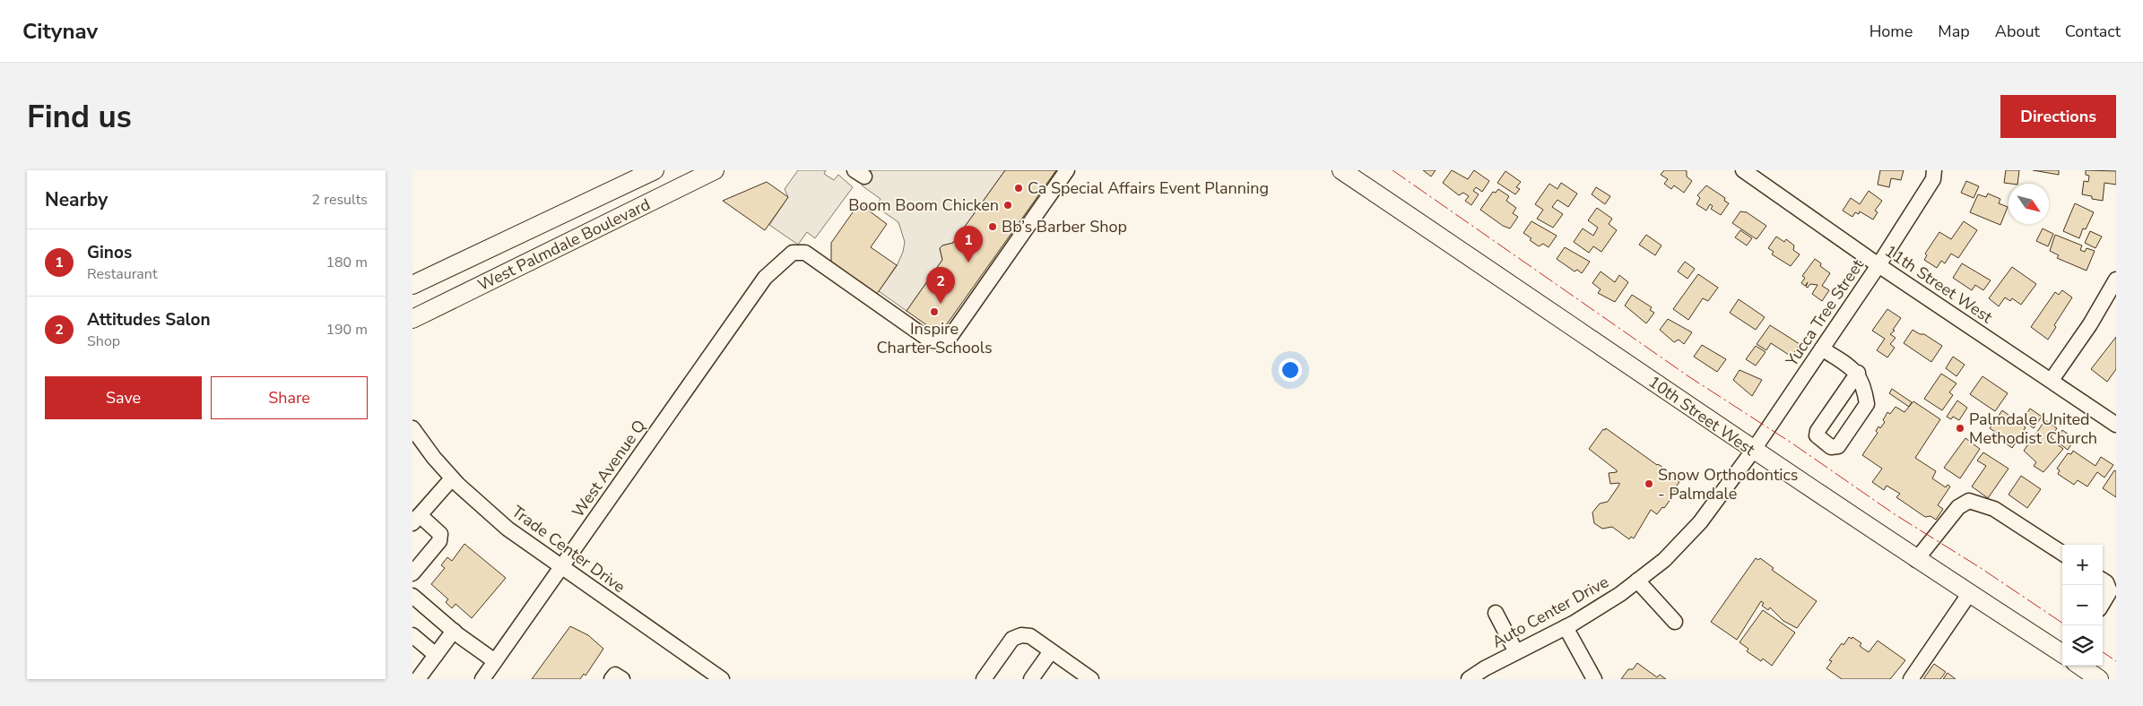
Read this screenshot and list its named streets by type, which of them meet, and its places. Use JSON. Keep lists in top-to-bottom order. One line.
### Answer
{"streets":{"main road":["West Palmdale Boulevard","10th Street West"],"street":["11th Street West","Yucca Tree Street","West Avenue Q","Trade Center Drive","Auto Center Drive"]},"crossings":[["11th Street West","Yucca Tree Street"],["Yucca Tree Street","10th Street West"],["Yucca Tree Street","Auto Center Drive"],["10th Street West","Auto Center Drive"],["West Avenue Q","Trade Center Drive"]],"places":["Ca Special Affairs Event Planning","Boom Boom Chicken","Bb’s Barber Shop","Inspire Charter Schools","Palmdale United Methodist Church","Snow Orthodontics - Palmdale"],"north":"bottom right","page":{"header":"Citynav","nav":["Home","Map","About","Contact"],"buttons":["Directions",["Save","Share"]],"title":"Find us","heading":["Nearby","2 results"],"pins":["1","2"],"list":[{"mark":"1","name":"Ginos","note":"Restaurant","value":"180 m"},{"mark":"2","name":"Attitudes Salon","note":"Shop","value":"190 m"}],"map_buttons":["+","−"]}}
